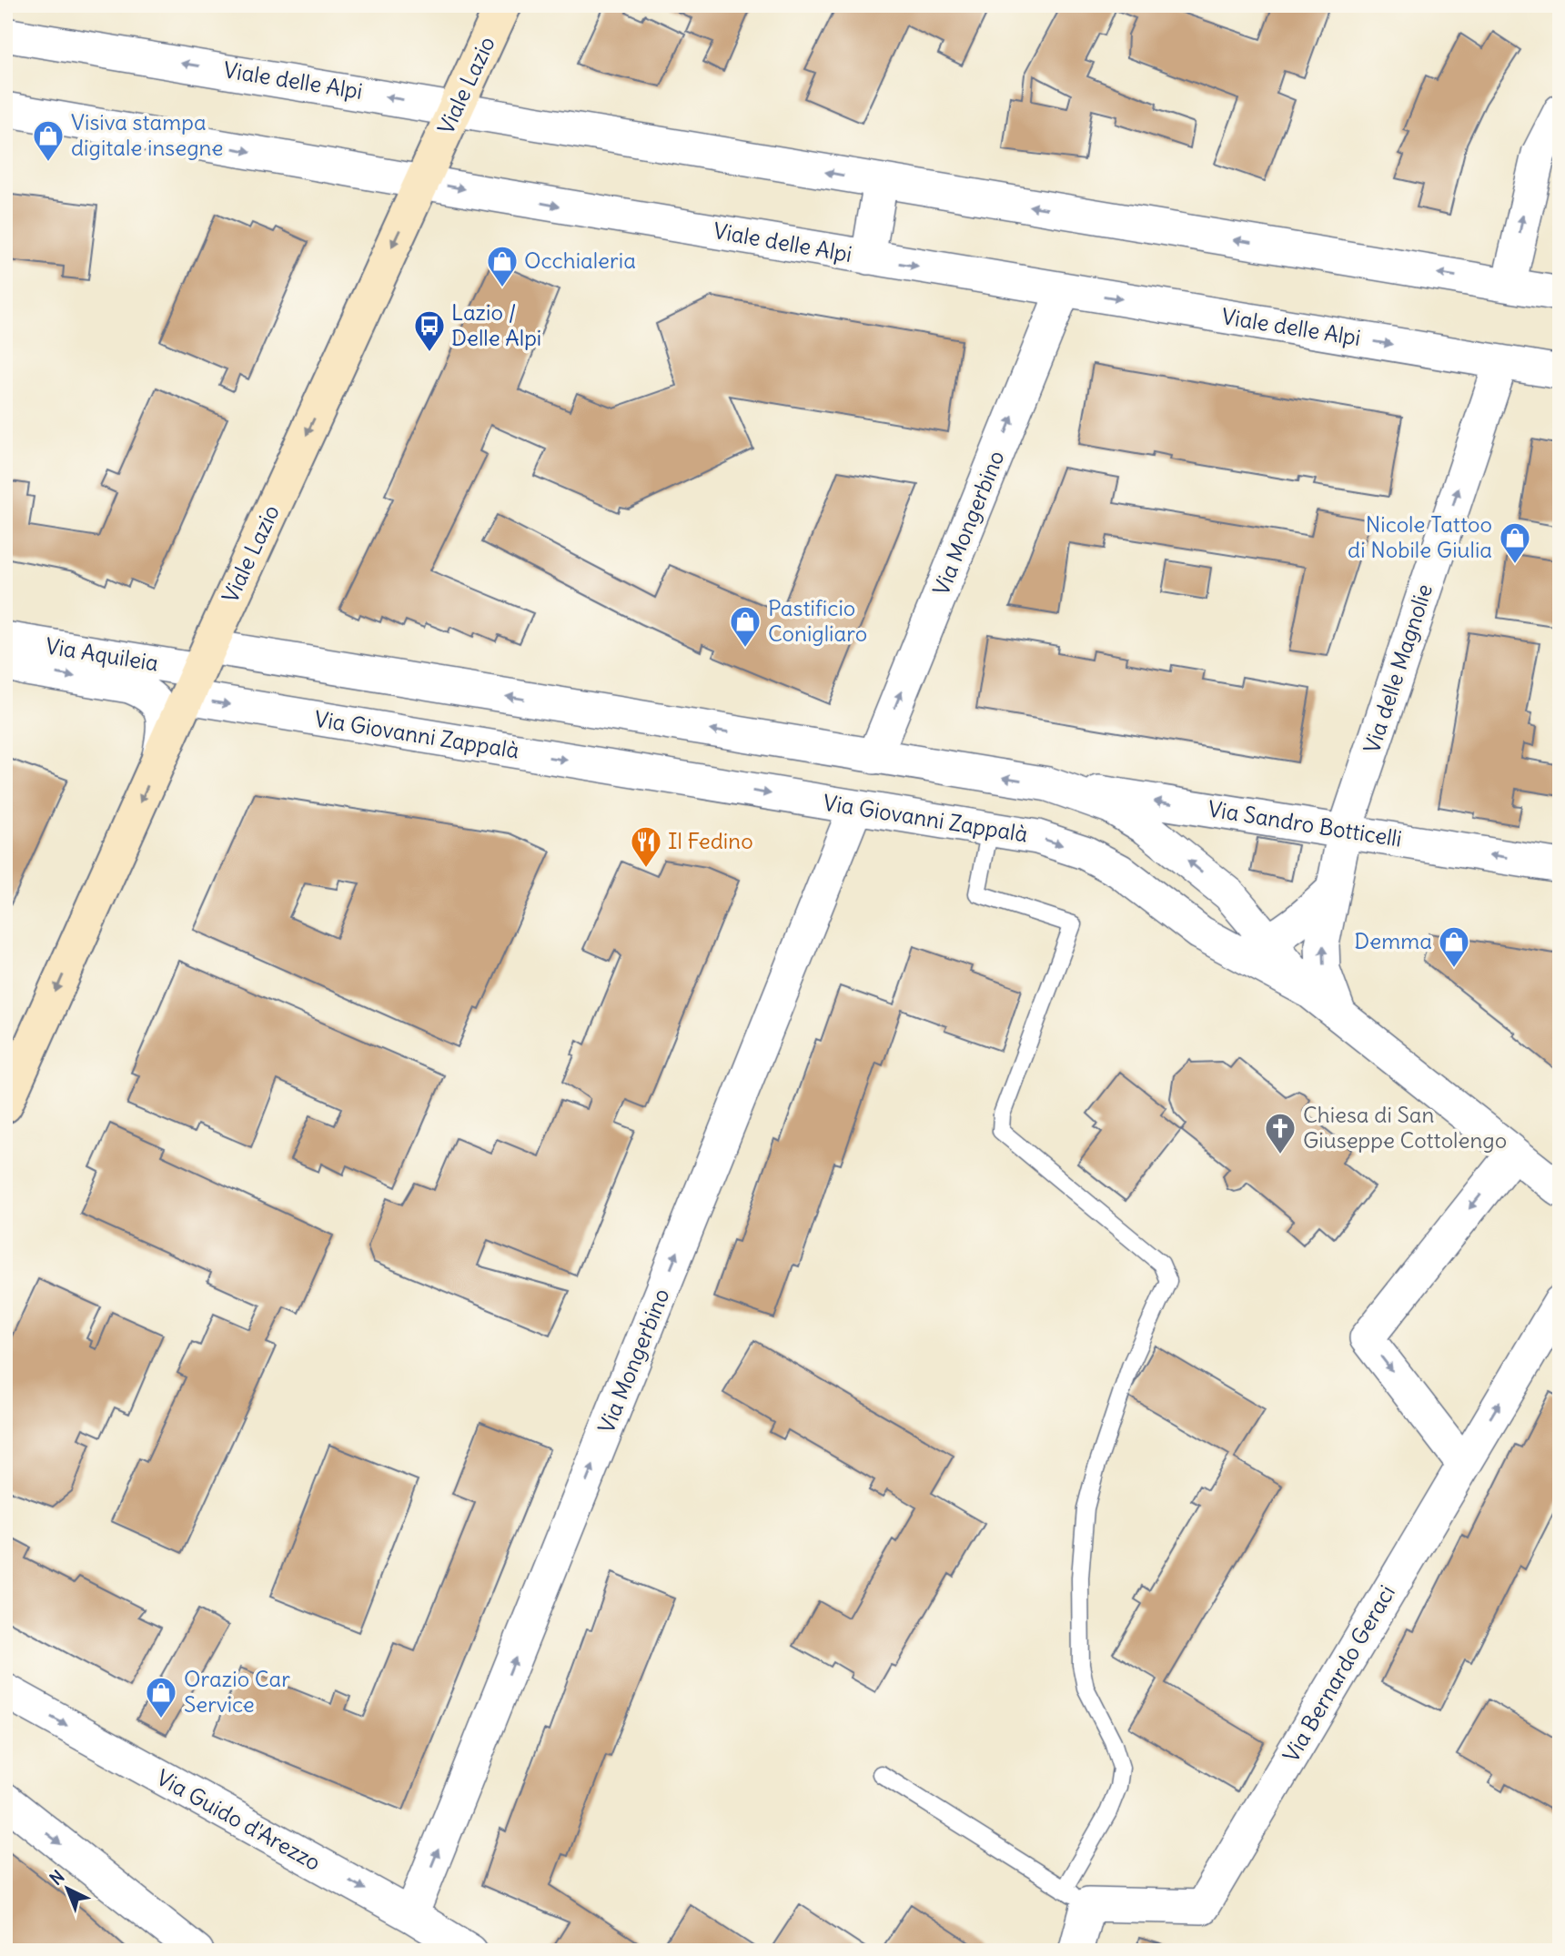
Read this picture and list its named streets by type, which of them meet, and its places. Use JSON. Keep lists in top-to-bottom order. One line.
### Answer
{"streets":{"street":["Viale delle Alpi","Viale Lazio","Via Mongerbino","Via Aquileia","Via delle Magnolie","Via Giovanni Zappalà","Via Sandro Botticelli","Via Bernardo Geraci","Via Guido d'Arezzo"]},"crossings":[["Viale delle Alpi","Viale Lazio"],["Viale delle Alpi","Via Mongerbino"],["Viale delle Alpi","Via delle Magnolie"],["Viale Lazio","Via Aquileia"],["Viale Lazio","Via Giovanni Zappalà"],["Via Mongerbino","Via Giovanni Zappalà"],["Via Mongerbino","Via Guido d'Arezzo"],["Via Aquileia","Via Giovanni Zappalà"],["Via delle Magnolie","Via Giovanni Zappalà"],["Via delle Magnolie","Via Sandro Botticelli"],["Via Giovanni Zappalà","Via Sandro Botticelli"]],"one_way":["Viale Lazio","Via Mongerbino","Via delle Magnolie","Via Sandro Botticelli"],"places":{"shop":["Visiva stampa digitale insegne","Occhialeria","Nicole Tattoo di Nobile Giulia","Pastificio Conigliaro","Demma","Orazio Car Service"],"bus stop":["Lazio / Delle Alpi"],"restaurant":["Il Fedino"],"church":["Chiesa di San Giuseppe Cottolengo"]},"north":"top left"}
